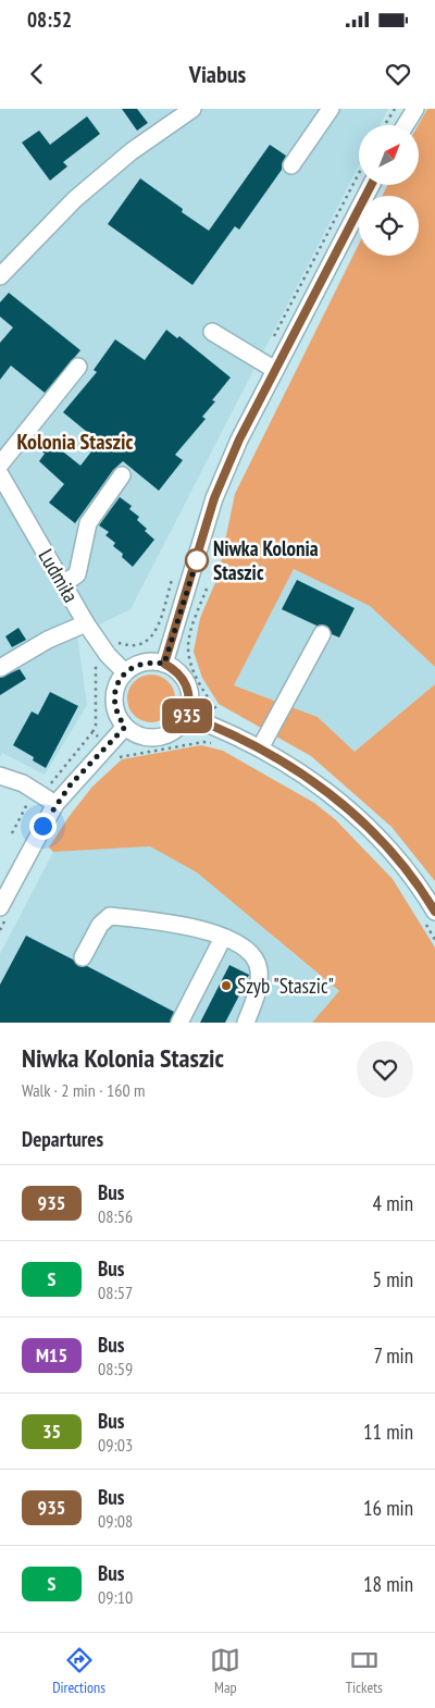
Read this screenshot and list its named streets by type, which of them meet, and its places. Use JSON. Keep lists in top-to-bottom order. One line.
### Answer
{"streets":{"street":["Ludmiła"]},"districts":["Kolonia Staszic"],"places":["Niwka Kolonia Staszic","Szyb \"Staszic\""],"lines":["bus line 935"],"north":"top right","page":{"status":"08:52","header":"Viabus","on_map":"935","heading":[["Niwka Kolonia Staszic","Walk · 2 min · 160 m"],"Departures"],"list":[{"mark":"935","name":"Bus","note":"08:56","value":"4 min"},{"mark":"S","name":"Bus","note":"08:57","value":"5 min"},{"mark":"M15","name":"Bus","note":"08:59","value":"7 min"},{"mark":"35","name":"Bus","note":"09:03","value":"11 min"},{"mark":"935","name":"Bus","note":"09:08","value":"16 min"},{"mark":"S","name":"Bus","note":"09:10","value":"18 min"}],"tabs":["Directions","Map","Tickets"]}}
